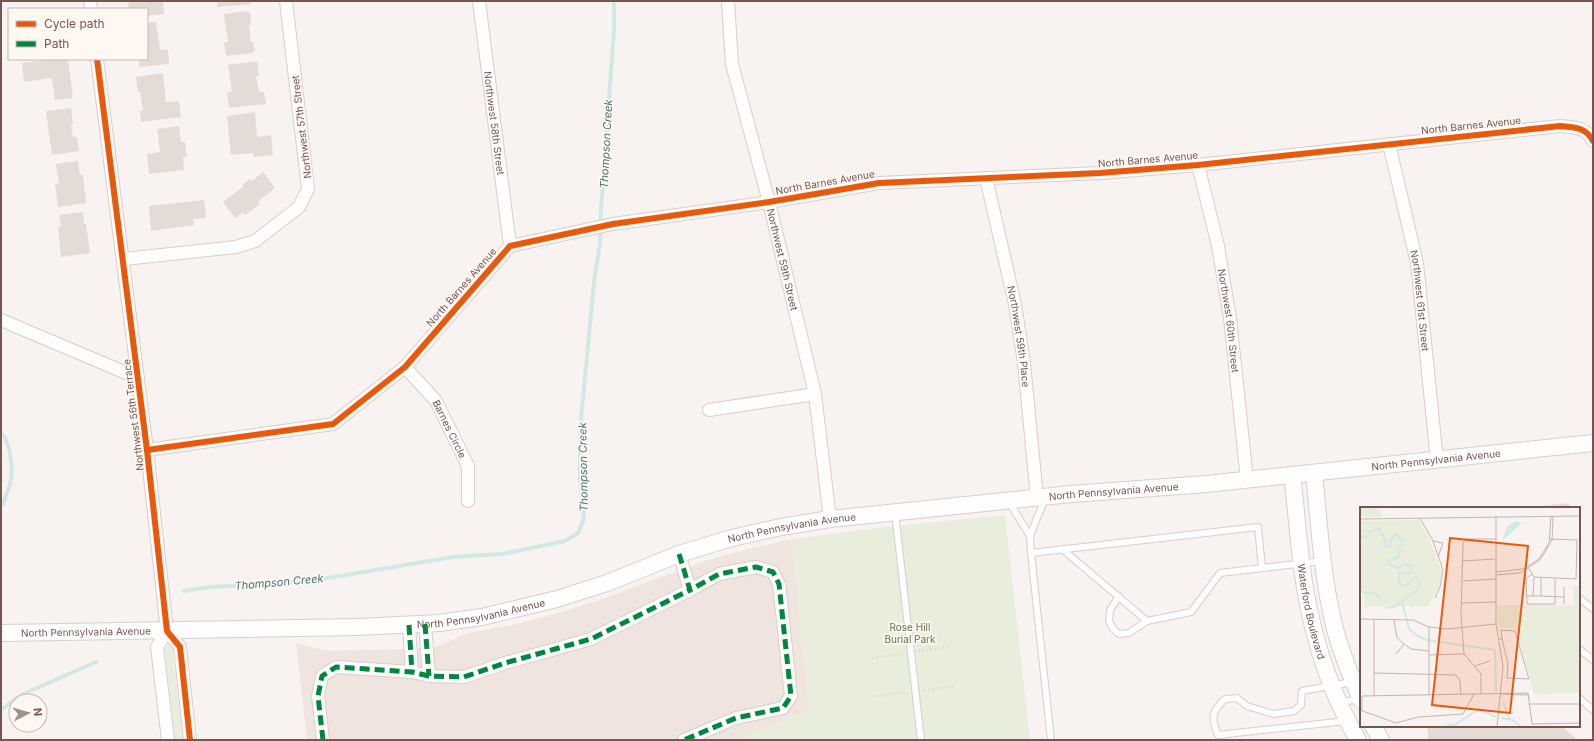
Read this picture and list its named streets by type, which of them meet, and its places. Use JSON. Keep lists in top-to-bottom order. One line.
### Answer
{"streets":{"main road":["North Pennsylvania Avenue","Waterford Boulevard"],"street":["Northwest 58th Street","North Barnes Avenue","Northwest 57th Street","Northwest 59th Street","Northwest 61st Street","Northwest 60th Street","Northwest 59th Place","Northwest 56th Terrace","Barnes Circle"]},"crossings":[["Northwest 58th Street","North Barnes Avenue"],["North Barnes Avenue","Northwest 59th Street"],["North Barnes Avenue","Northwest 61st Street"],["North Barnes Avenue","Northwest 60th Street"],["North Barnes Avenue","Northwest 59th Place"],["North Barnes Avenue","Northwest 56th Terrace"],["North Barnes Avenue","Barnes Circle"],["Northwest 57th Street","Northwest 56th Terrace"],["Northwest 59th Street","North Pennsylvania Avenue"],["Northwest 61st Street","North Pennsylvania Avenue"],["Northwest 60th Street","North Pennsylvania Avenue"],["Northwest 59th Place","North Pennsylvania Avenue"],["Northwest 56th Terrace","North Pennsylvania Avenue"],["North Pennsylvania Avenue","Waterford Boulevard"]],"water":["Thompson Creek"],"parks":["Rose Hill Burial Park"],"legend":["Cycle path","Path"],"north":"right"}
